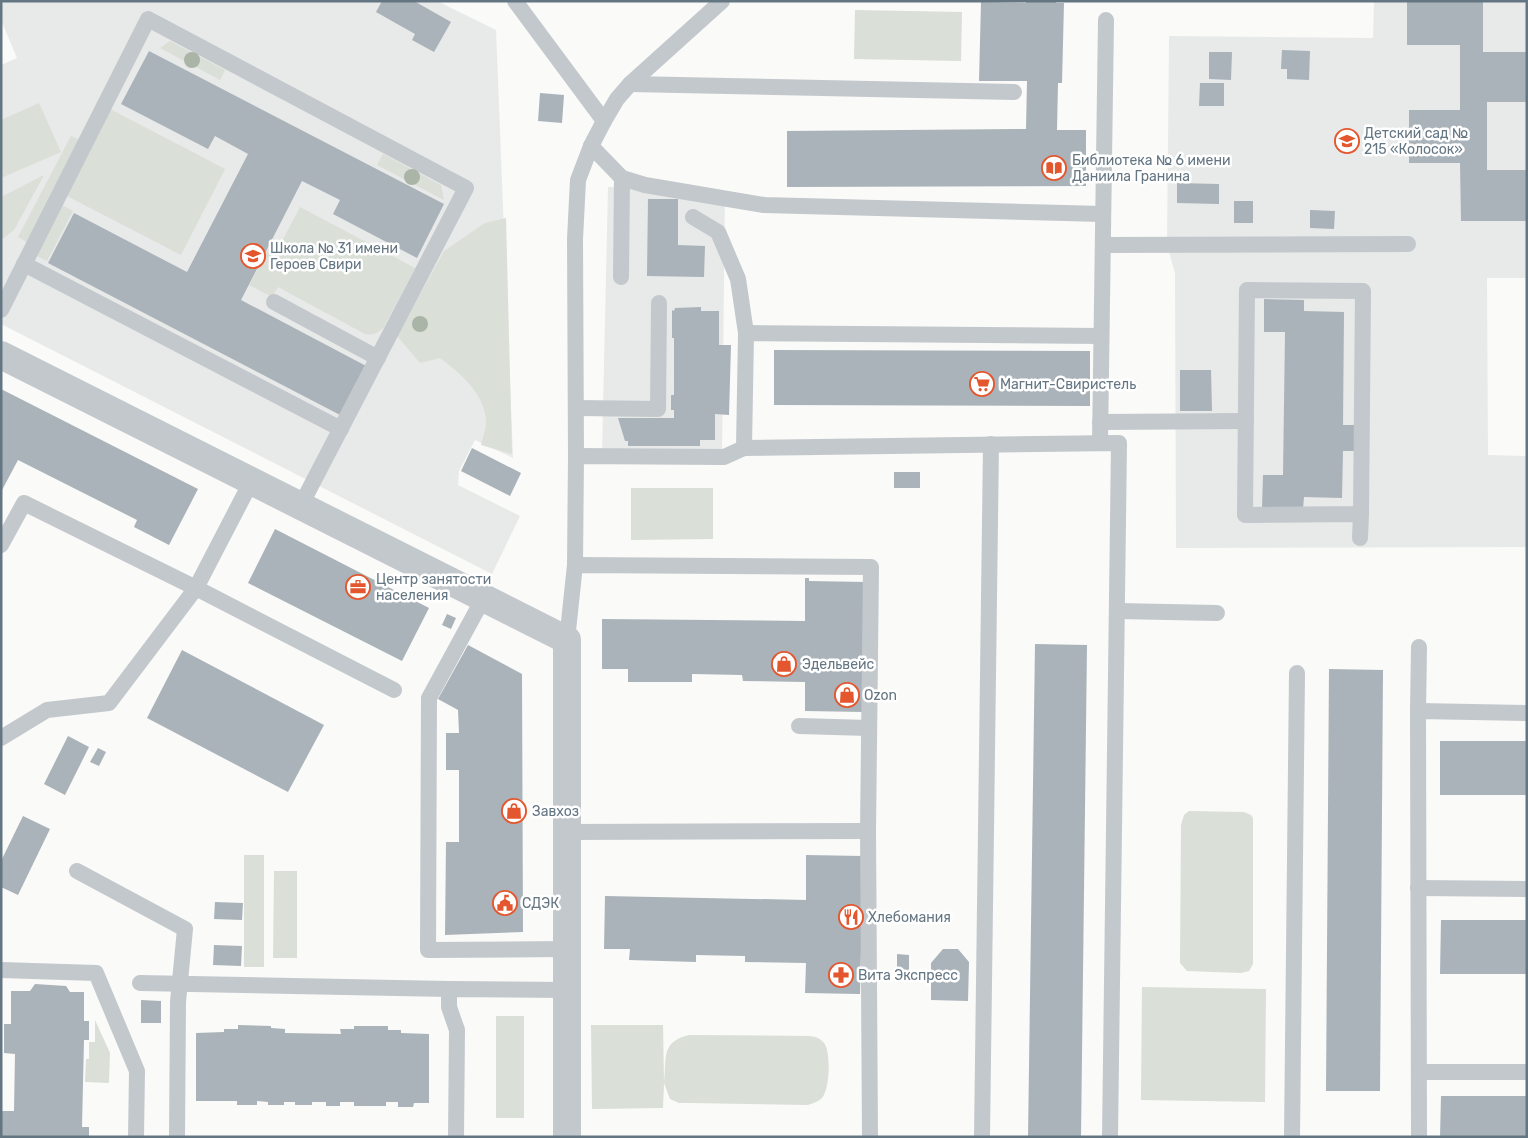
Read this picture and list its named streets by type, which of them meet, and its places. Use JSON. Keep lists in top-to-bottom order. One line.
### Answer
{"places":{"school or university":["Детский сад № 215 «Колосок»","Школа № 31 имени Героев Свири"],"library":["Библиотека № 6 имени Даниила Гранина"],"supermarket":["Магнит-Свиристель"],"office":["Центр занятости населения"],"shop":["Эдельвейс","Ozon","Завхоз"],"public building":["СДЭК"],"restaurant":["Хлебомания"],"pharmacy":["Вита Экспресс"]}}
